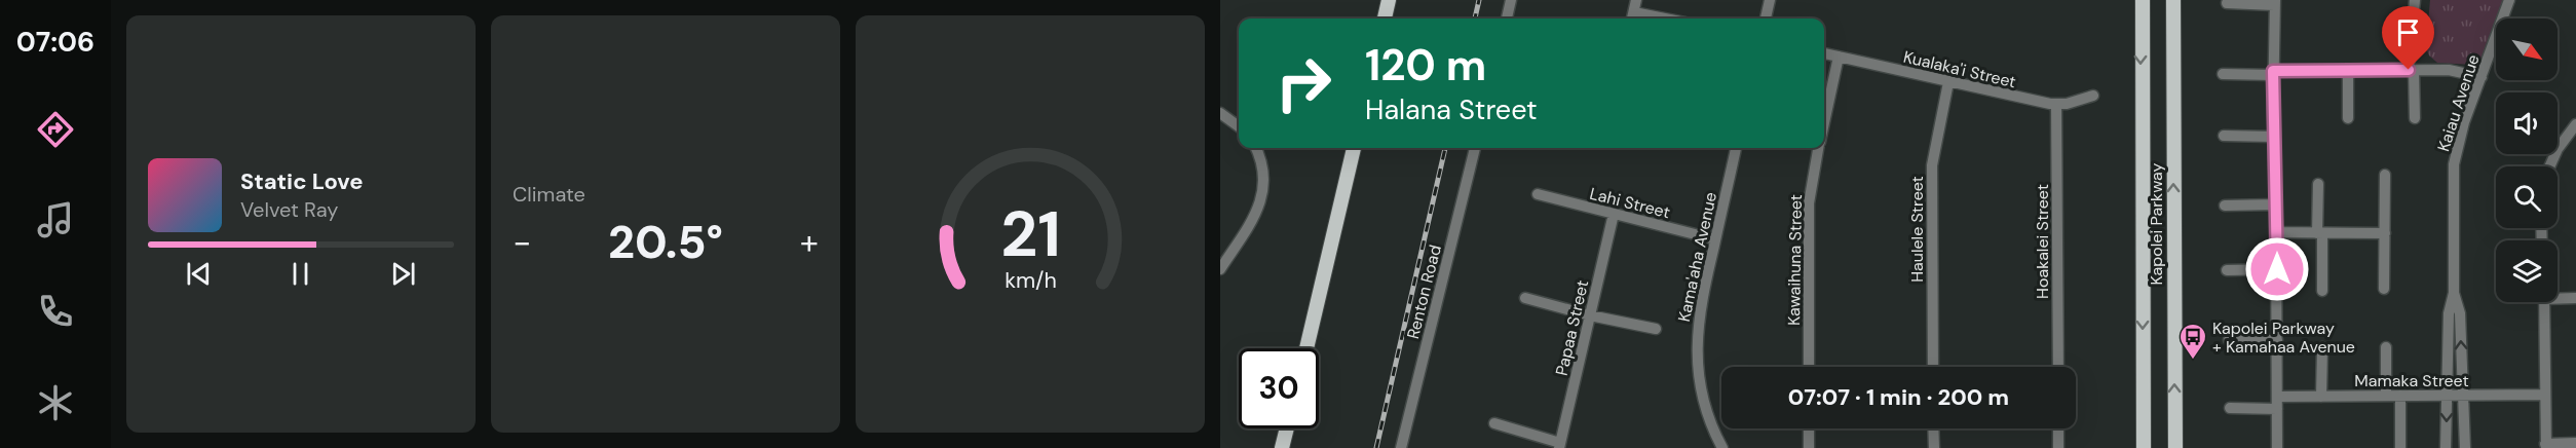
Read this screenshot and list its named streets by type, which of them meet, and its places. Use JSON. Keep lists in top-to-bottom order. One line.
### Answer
{"streets":{"main road":["Kapolei Parkway"],"street":["Kualaka'i Street","Kaiau Avenue","Lahi Street","Haulele Street","Hoakalei Street","Kama'aha Avenue","Kawaihuna Street","Renton Road","Papaa Street","Mamaka Street"]},"crossings":[["Kualaka'i Street","Haulele Street"],["Kualaka'i Street","Hoakalei Street"],["Kualaka'i Street","Kawaihuna Street"],["Kaiau Avenue","Mamaka Street"],["Lahi Street","Kama'aha Avenue"],["Lahi Street","Papaa Street"]],"places":{"bus stop":["Kapolei Parkway + Kamahaa Avenue"]},"north":"bottom right","page":{"tabs":"07:06","tile":"Climate","turn":["120 m","Halana Street"],"song":["Static Love","Velvet Ray"],"heat":["−","20.5°","+"],"limit":"30","trip":"07:07 · 1 min · 200 m","gauge":["21","km/h"]}}
